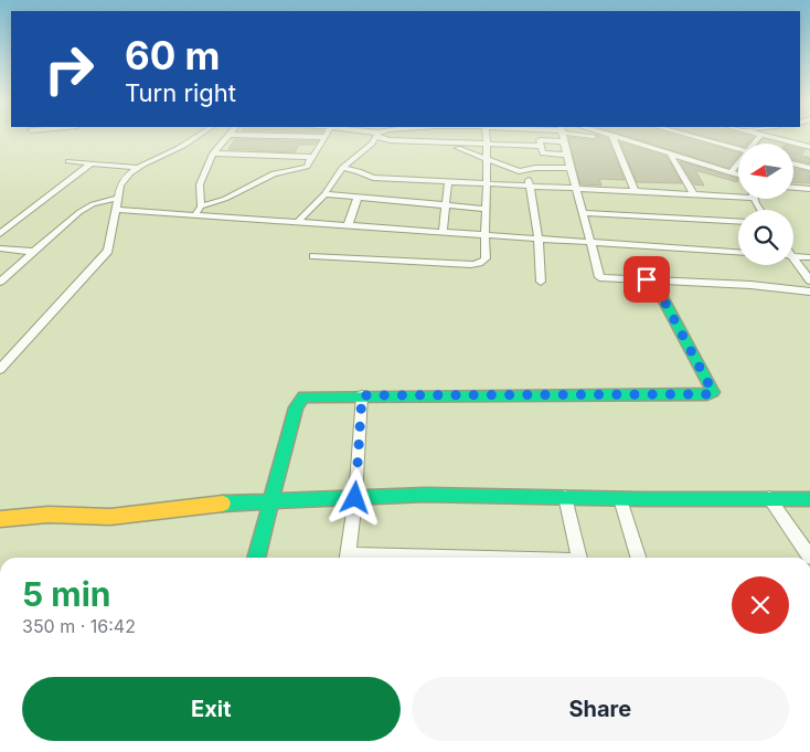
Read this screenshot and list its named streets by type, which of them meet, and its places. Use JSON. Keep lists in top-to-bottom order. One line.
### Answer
{"north":"left","page":{"turn":["60 m","Turn right"],"heading":["5 min","350 m · 16:42"],"buttons":["Exit","Share"]}}
